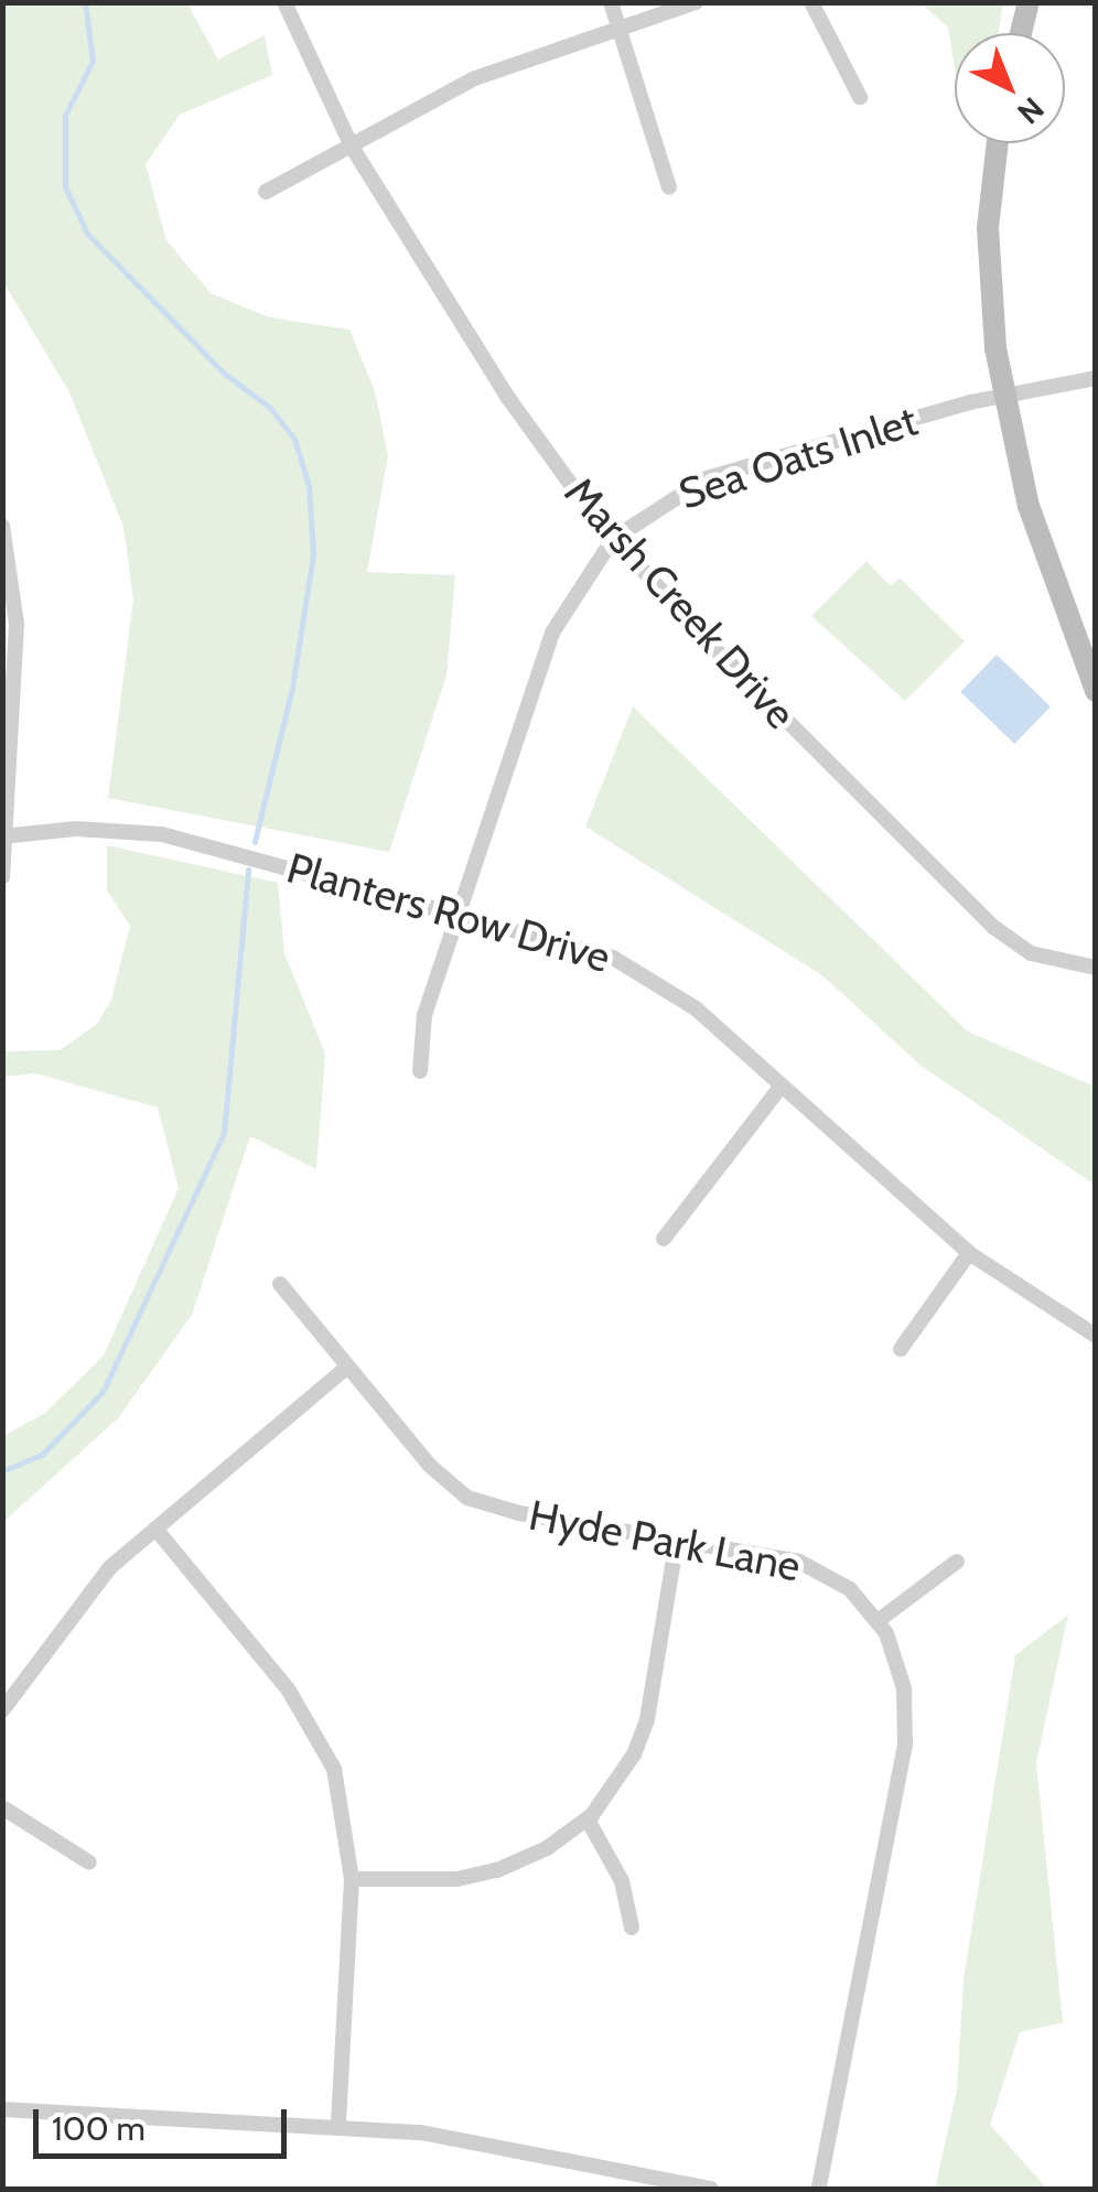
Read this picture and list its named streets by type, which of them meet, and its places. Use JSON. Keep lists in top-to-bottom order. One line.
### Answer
{"streets":{"street":["Sea Oats Inlet","Marsh Creek Drive","Planters Row Drive","Hyde Park Lane"]},"crossings":[["Sea Oats Inlet","Marsh Creek Drive"],["Sea Oats Inlet","Planters Row Drive"]],"scale_bar":"100 m","north":"bottom right"}
